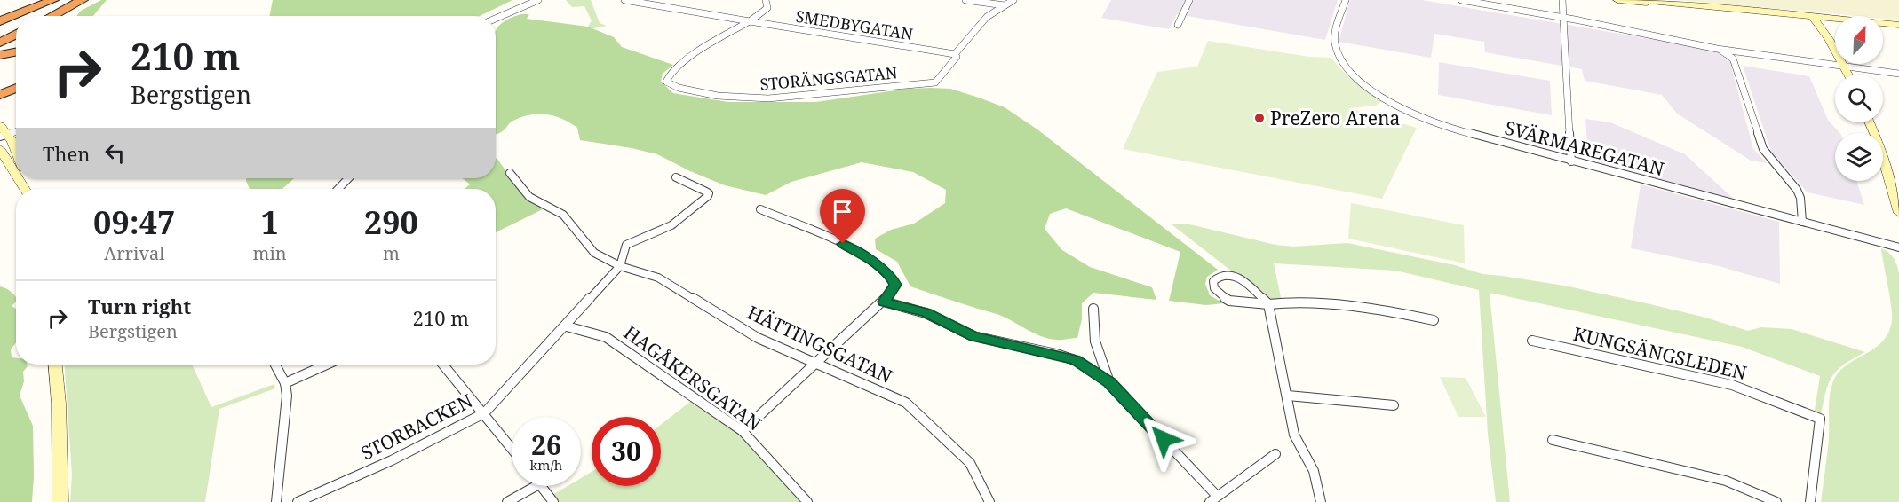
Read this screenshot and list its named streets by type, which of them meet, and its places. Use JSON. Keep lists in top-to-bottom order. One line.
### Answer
{"streets":{"street":["SMEDBYGATAN","STORÄNGSGATAN","SVÄRMAREGATAN","HÄTTINGSGATAN","KUNGSÄNGSLEDEN","HAGÅKERSGATAN","STORBACKEN"]},"crossings":[["SMEDBYGATAN","STORÄNGSGATAN"],["HÄTTINGSGATAN","STORBACKEN"],["HAGÅKERSGATAN","STORBACKEN"]],"places":["PreZero Arena"],"north":"top right","page":{"turn":["210 m","Bergstigen"],"then":"Then","eta":["09:47","Arrival","1","min","290","m"],"list":[{"name":"Turn right","note":"Bergstigen","value":"210 m"}],"speed":"26 km/h","limit":"30"}}
